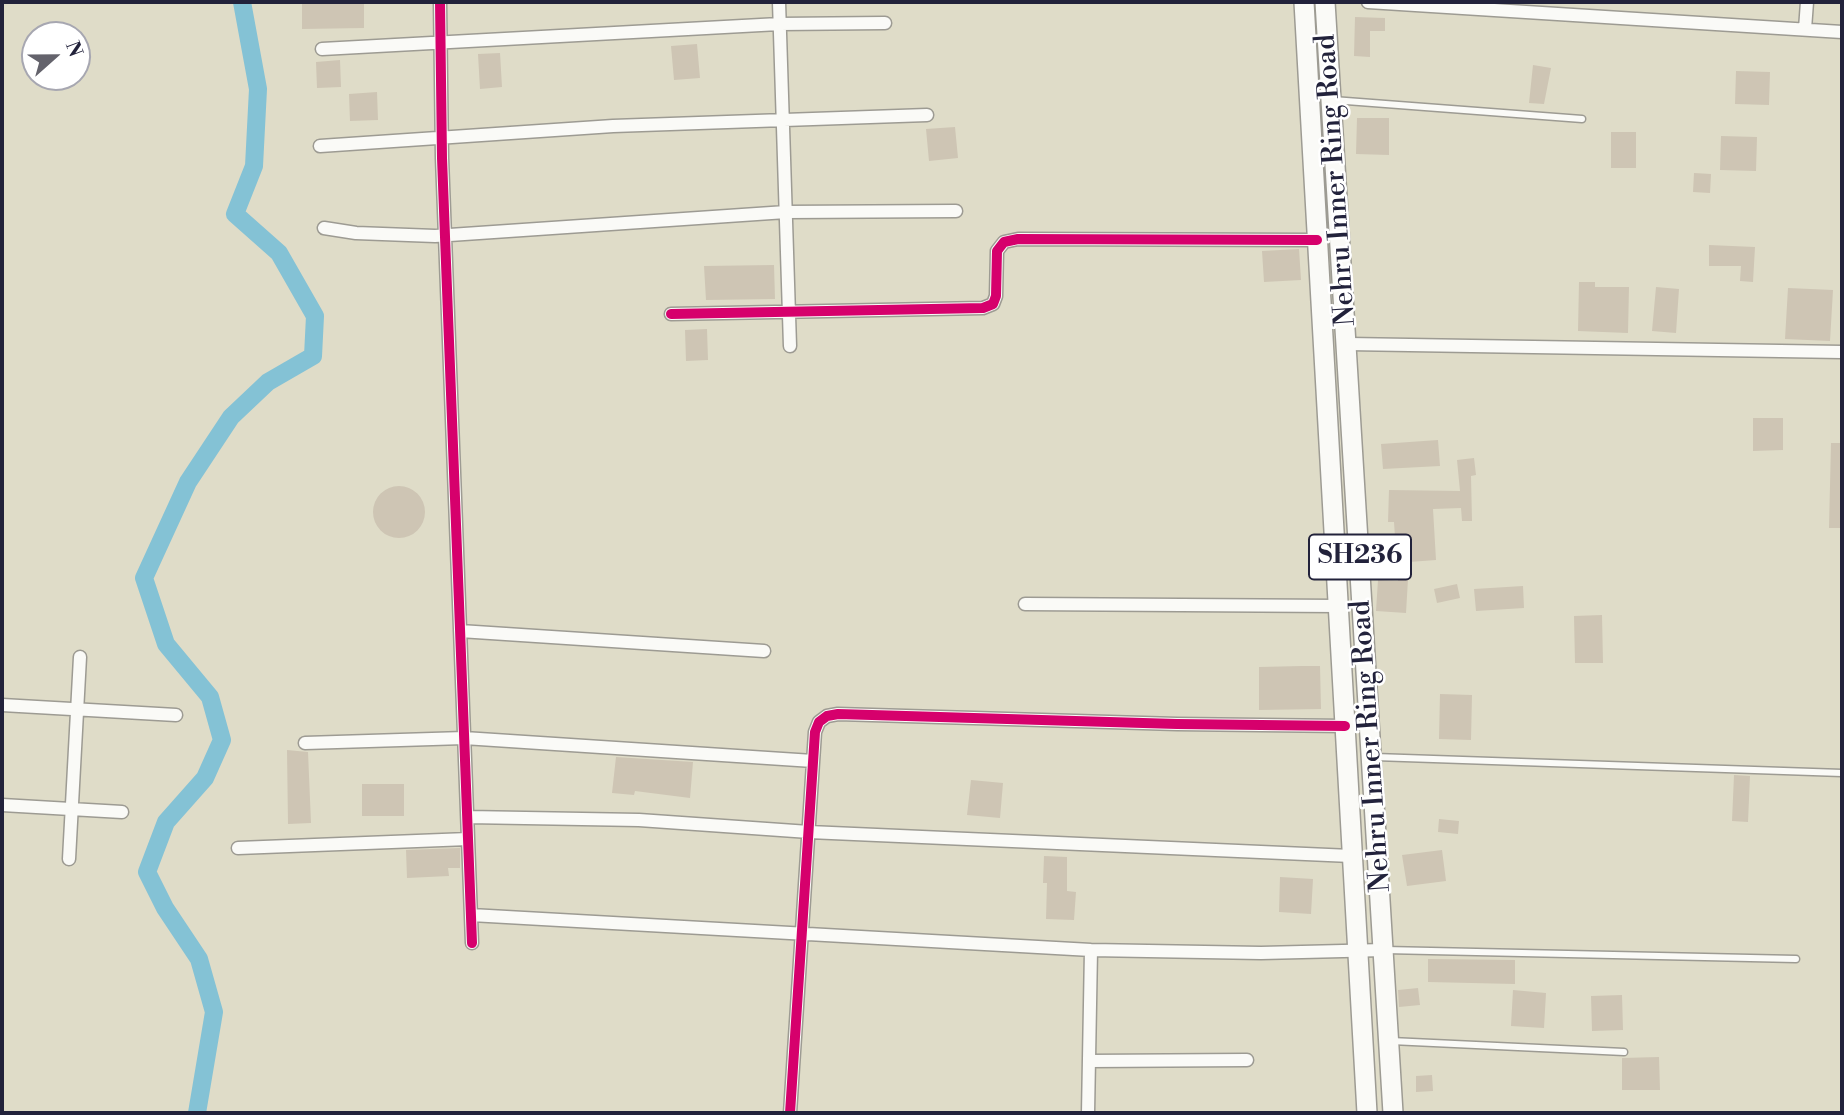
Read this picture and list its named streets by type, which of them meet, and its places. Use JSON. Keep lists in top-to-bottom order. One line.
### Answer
{"streets":{"main road":["Nehru Inner Ring Road","SH236"]},"north":"right"}
